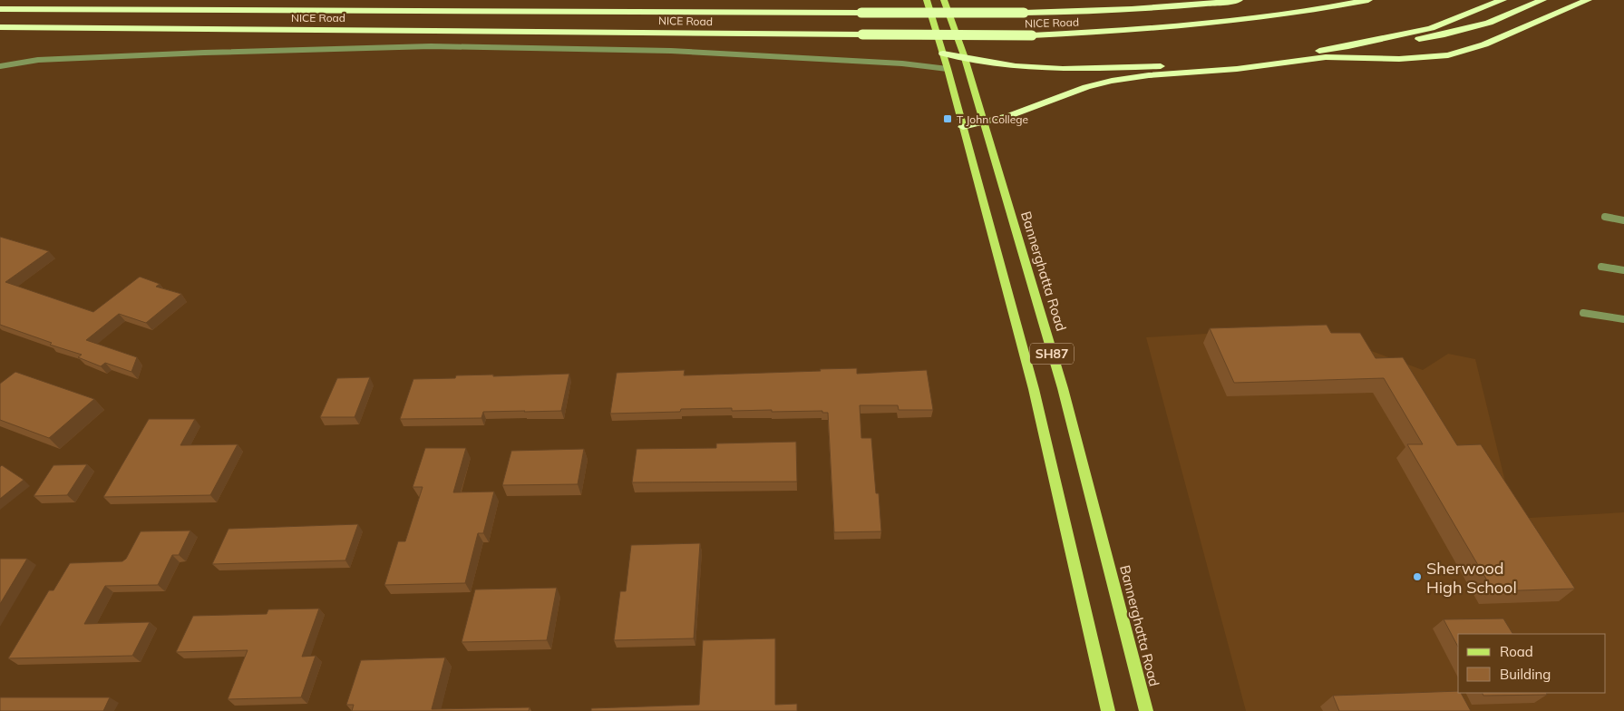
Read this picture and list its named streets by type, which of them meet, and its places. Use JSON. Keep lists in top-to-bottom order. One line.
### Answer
{"streets":{"highway":["NICE Road"],"main road":["Bannerghatta Road","SH87"]},"places":{"transit":["T John College"],"other":["Sherwood High School"]},"legend":["Road","Building"]}
